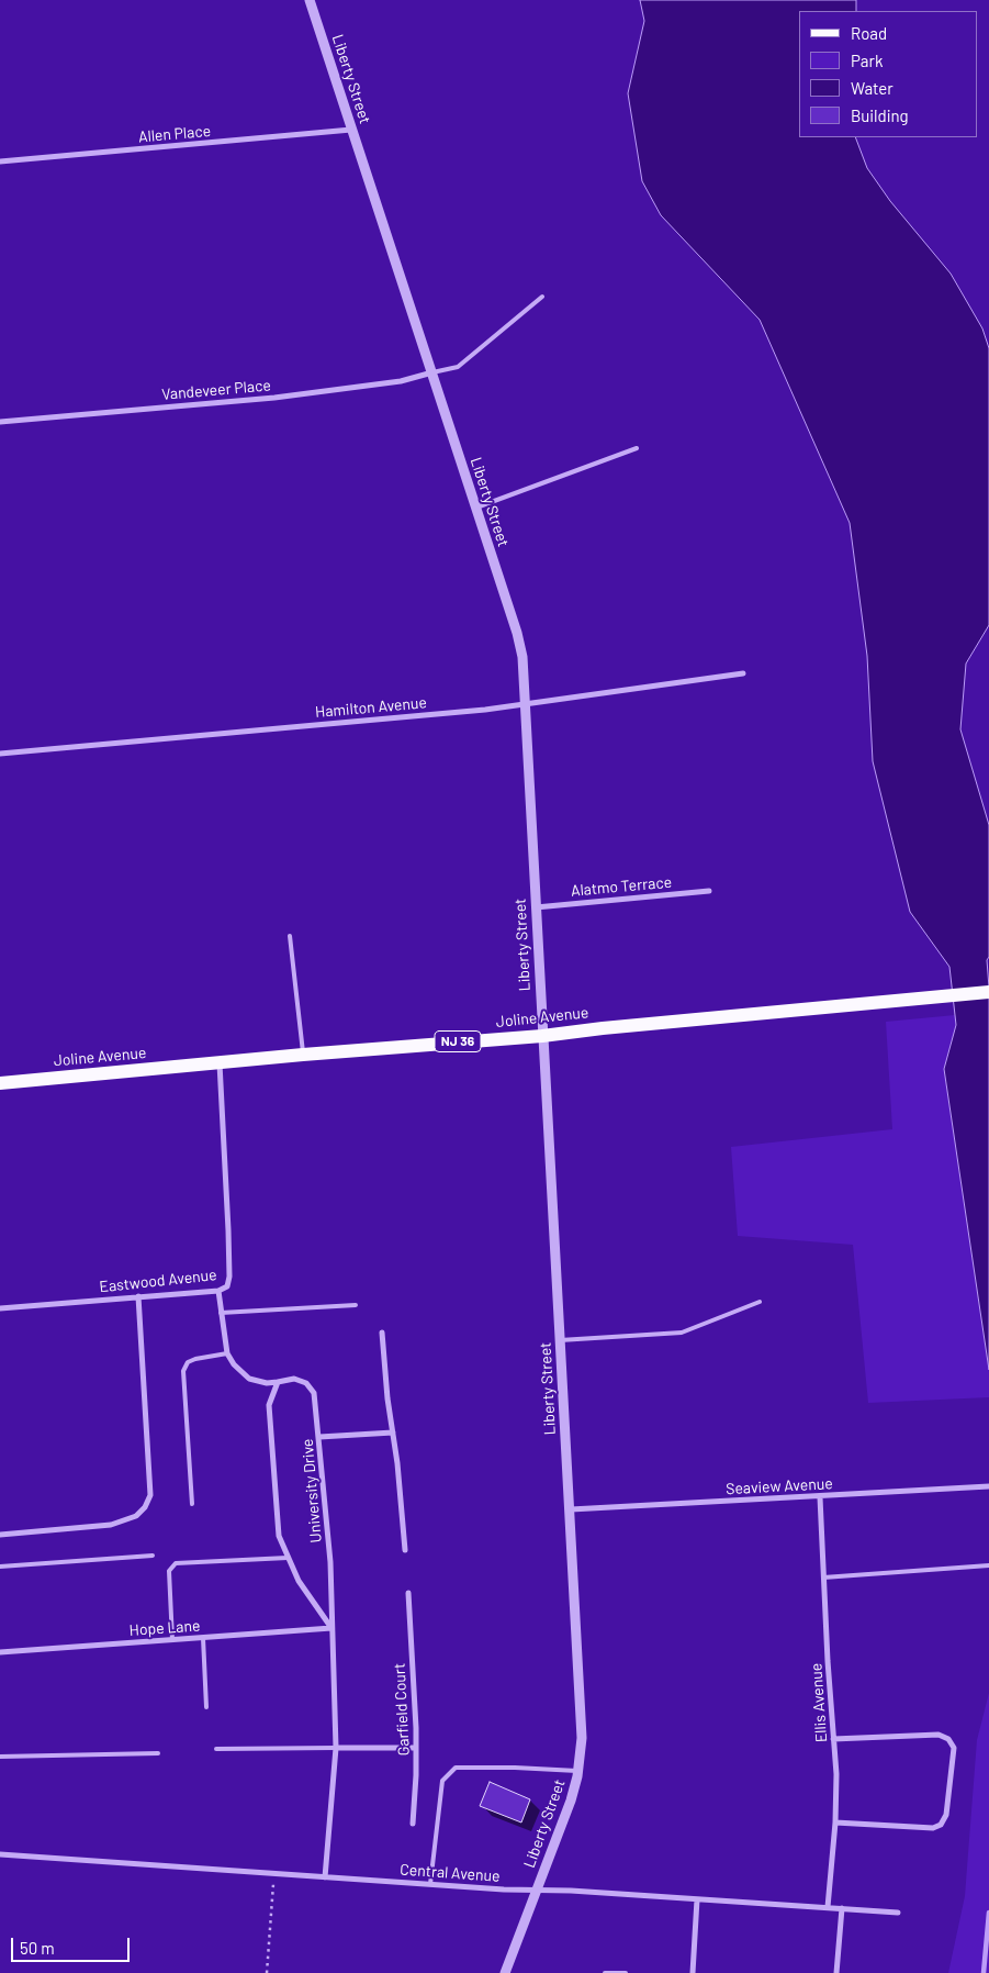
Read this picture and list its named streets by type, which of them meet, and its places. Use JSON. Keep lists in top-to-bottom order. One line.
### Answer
{"streets":{"main road":["Joline Avenue","NJ 36"],"street":["Liberty Street","Allen Place","Vandeveer Place","Hamilton Avenue","Alatmo Terrace","Eastwood Avenue","Seaview Avenue","University Drive","Hope Lane","Ellis Avenue","Garfield Court","Central Avenue"]},"crossings":[["Liberty Street","Allen Place"],["Liberty Street","Vandeveer Place"],["Liberty Street","Hamilton Avenue"],["Liberty Street","Alatmo Terrace"],["Liberty Street","Joline Avenue"],["Liberty Street","Seaview Avenue"],["Liberty Street","Central Avenue"],["Joline Avenue","Eastwood Avenue"],["Seaview Avenue","Ellis Avenue"],["University Drive","Hope Lane"],["University Drive","Central Avenue"],["Ellis Avenue","Central Avenue"]],"legend":["Road","Park","Water","Building"],"scale_bar":"50 m"}
